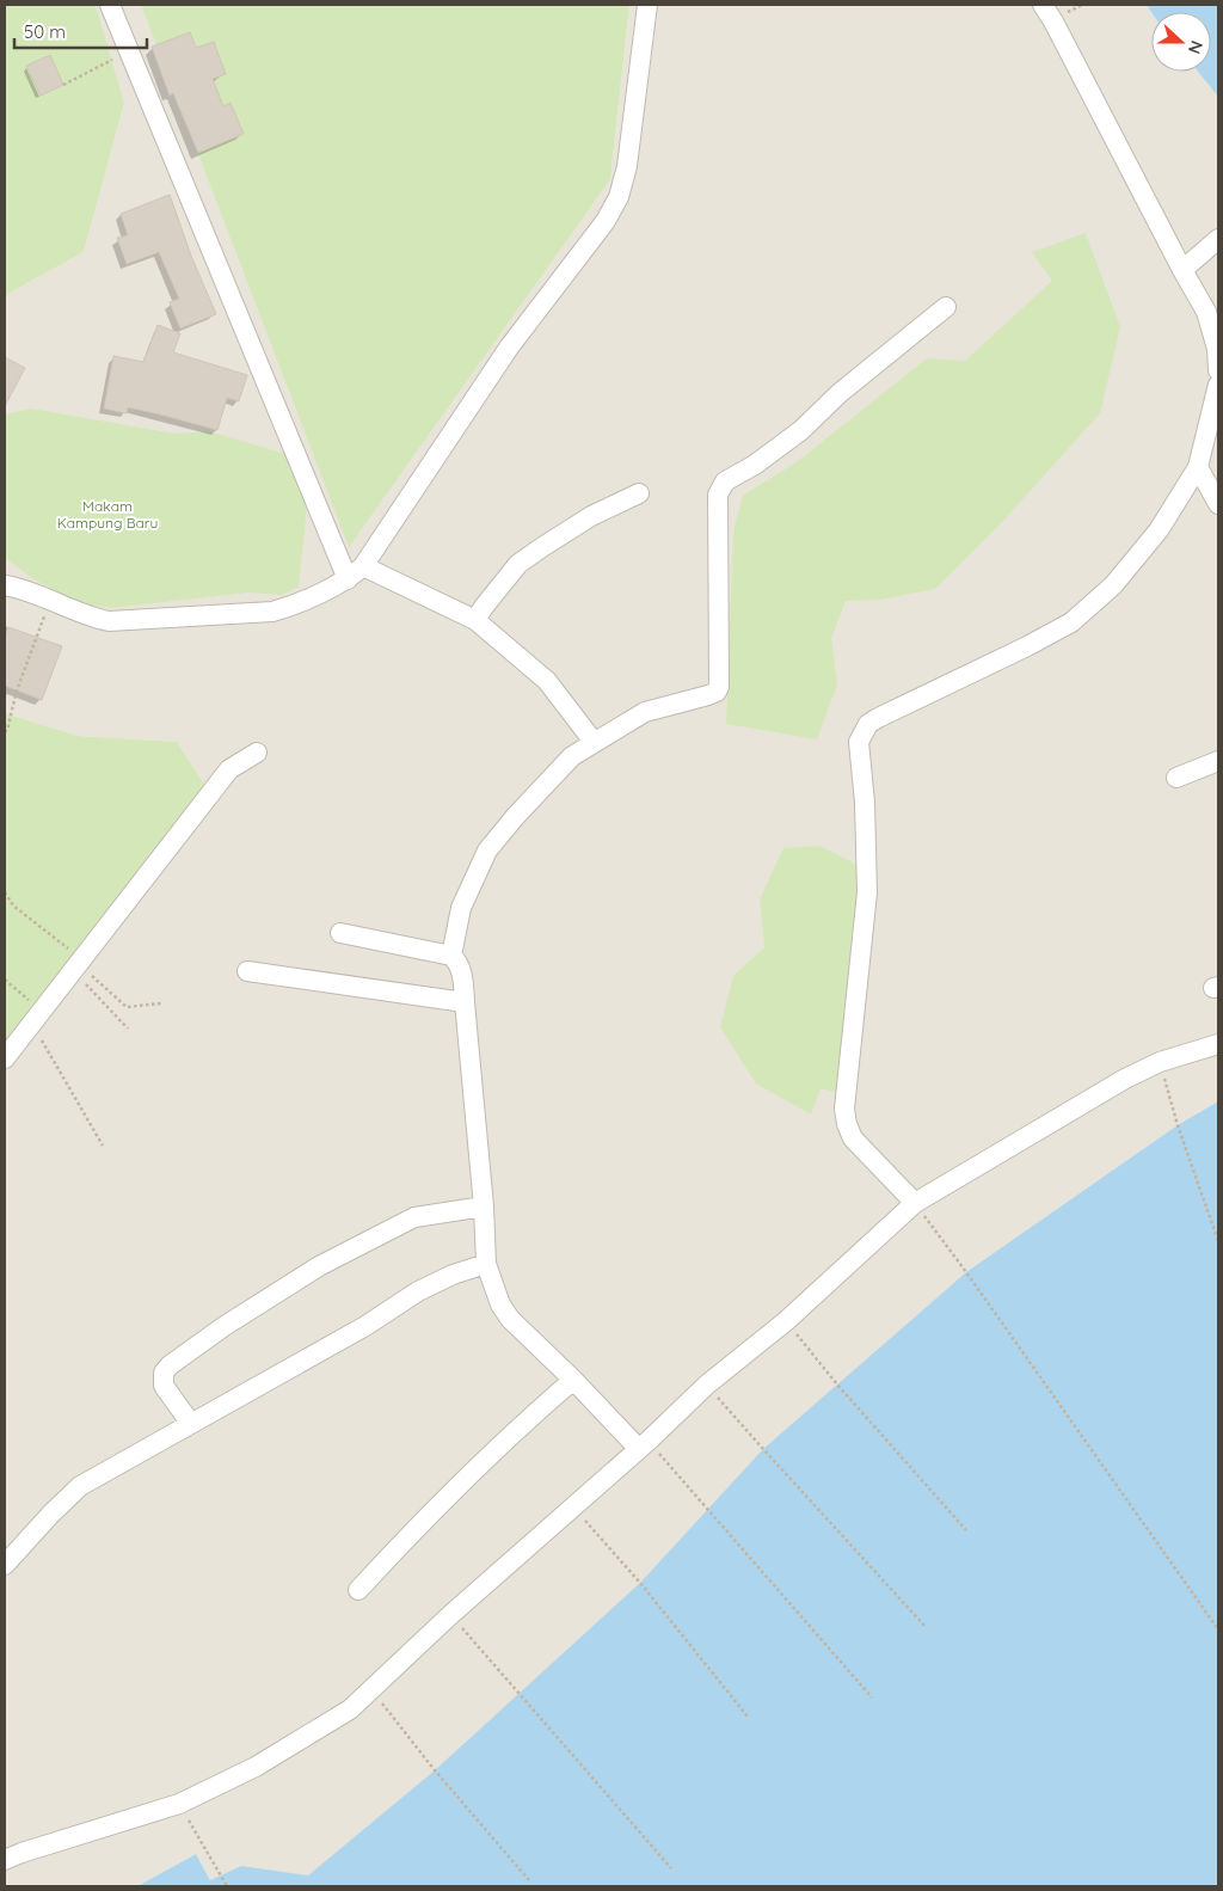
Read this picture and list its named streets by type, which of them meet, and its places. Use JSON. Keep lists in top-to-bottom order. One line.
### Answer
{"parks":["Makam Kampung Baru"],"scale_bar":"50 m","north":"right"}
